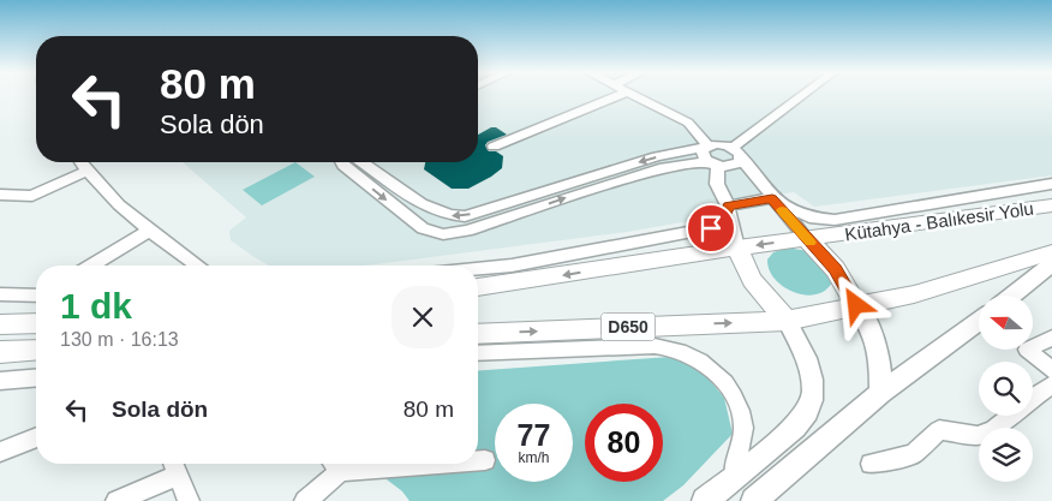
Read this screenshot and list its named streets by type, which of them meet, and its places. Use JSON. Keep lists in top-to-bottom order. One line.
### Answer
{"streets":{"highway":["Kütahya - Balıkesir Yolu","D650"]},"north":"left","page":{"turn":["80 m","Sola dön"],"heading":["1 dk","130 m · 16:13"],"list":[{"name":"Sola dön","value":"80 m"}],"speed":"77 km/h","limit":"80"}}
